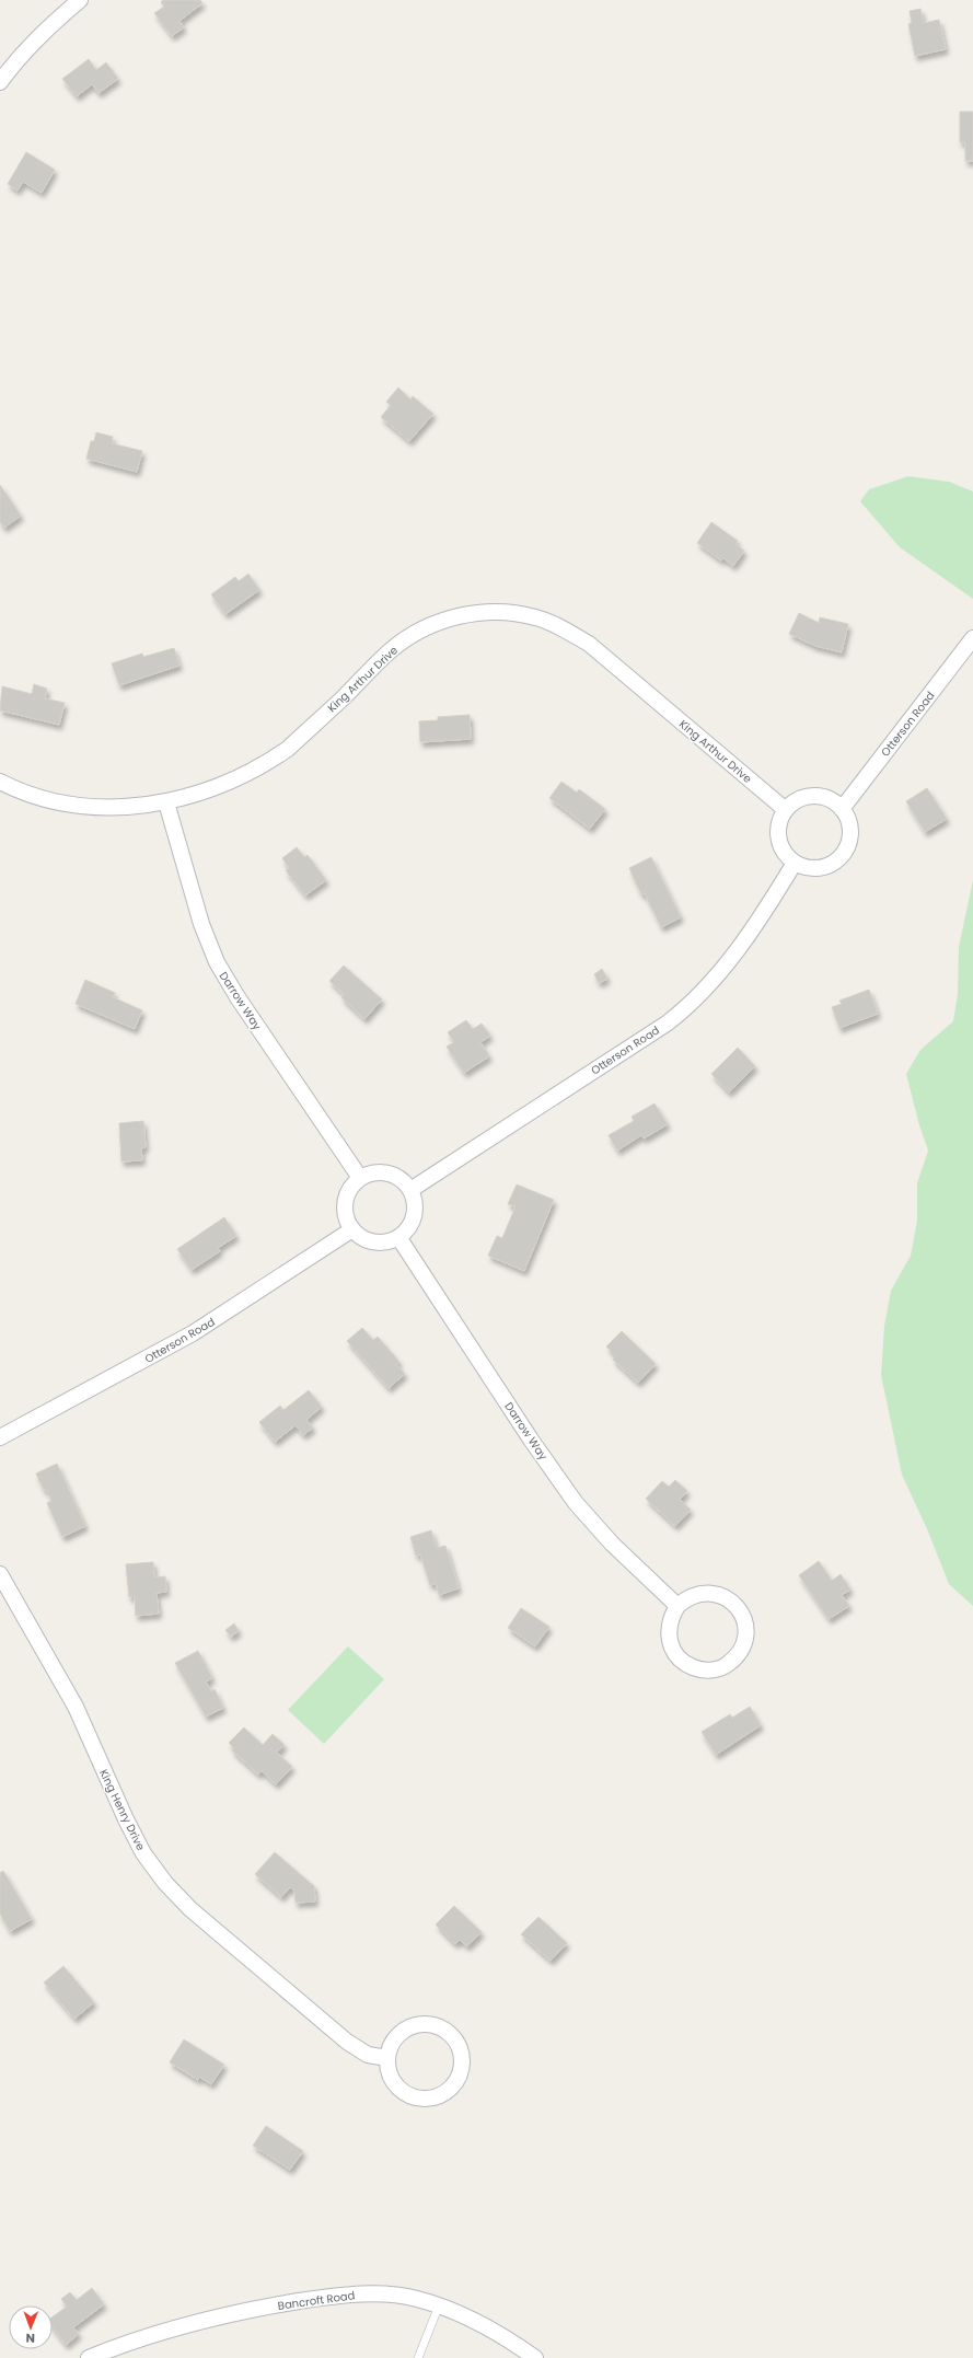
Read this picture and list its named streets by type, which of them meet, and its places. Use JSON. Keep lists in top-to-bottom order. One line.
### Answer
{"streets":{"street":["King Arthur Drive","Otterson Road","Darrow Way","King Henry Drive","Bancroft Road"]},"crossings":[["King Arthur Drive","Otterson Road"],["King Arthur Drive","Darrow Way"],["Otterson Road","Darrow Way"]],"north":"bottom"}
